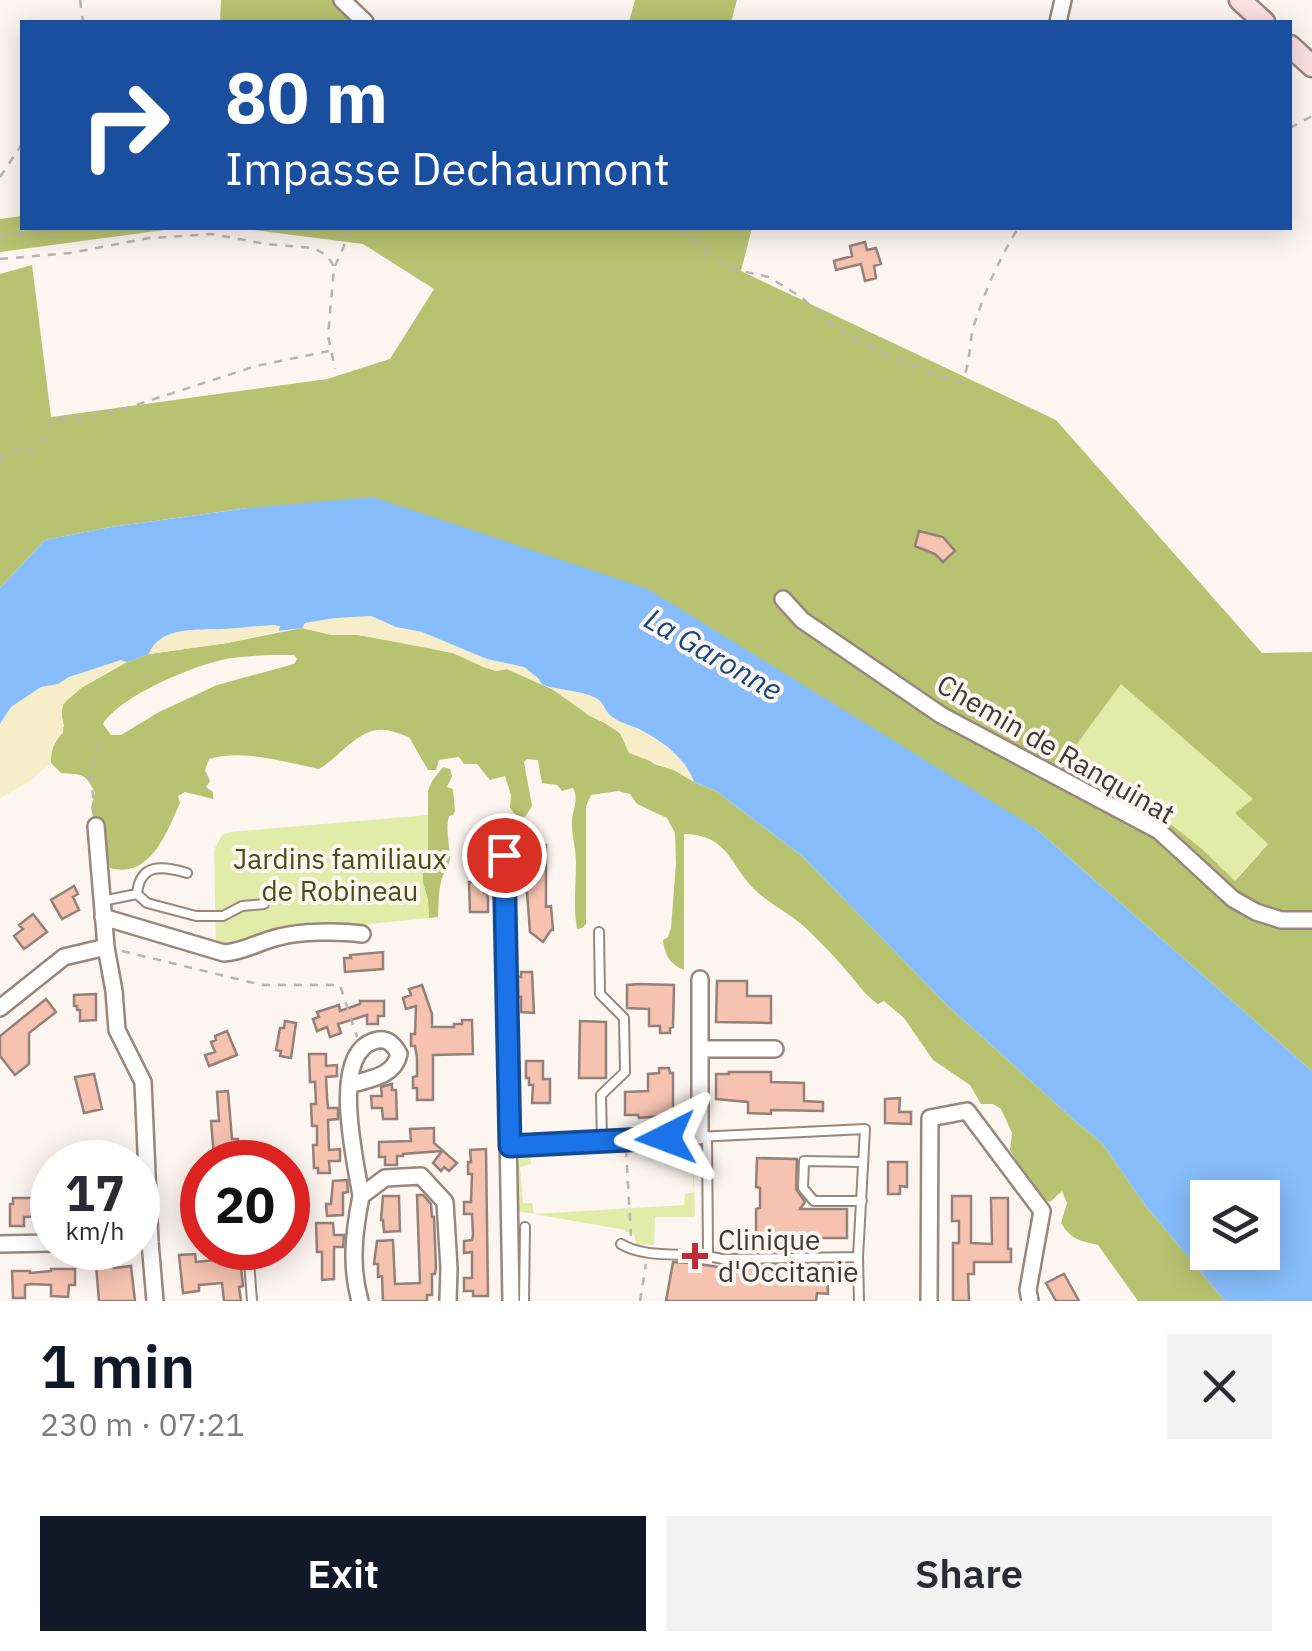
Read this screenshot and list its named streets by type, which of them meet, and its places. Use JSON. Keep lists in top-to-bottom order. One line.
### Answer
{"streets":{"street":["Chemin de Ranquinat"]},"water":["La Garonne"],"parks":["Jardins familiaux de Robineau"],"places":{"health":["Clinique d'Occitanie"]},"page":{"turn":["80 m","Impasse Dechaumont"],"speed":"17 km/h","limit":"20","heading":["1 min","230 m · 07:21"],"buttons":["Exit","Share"]}}
